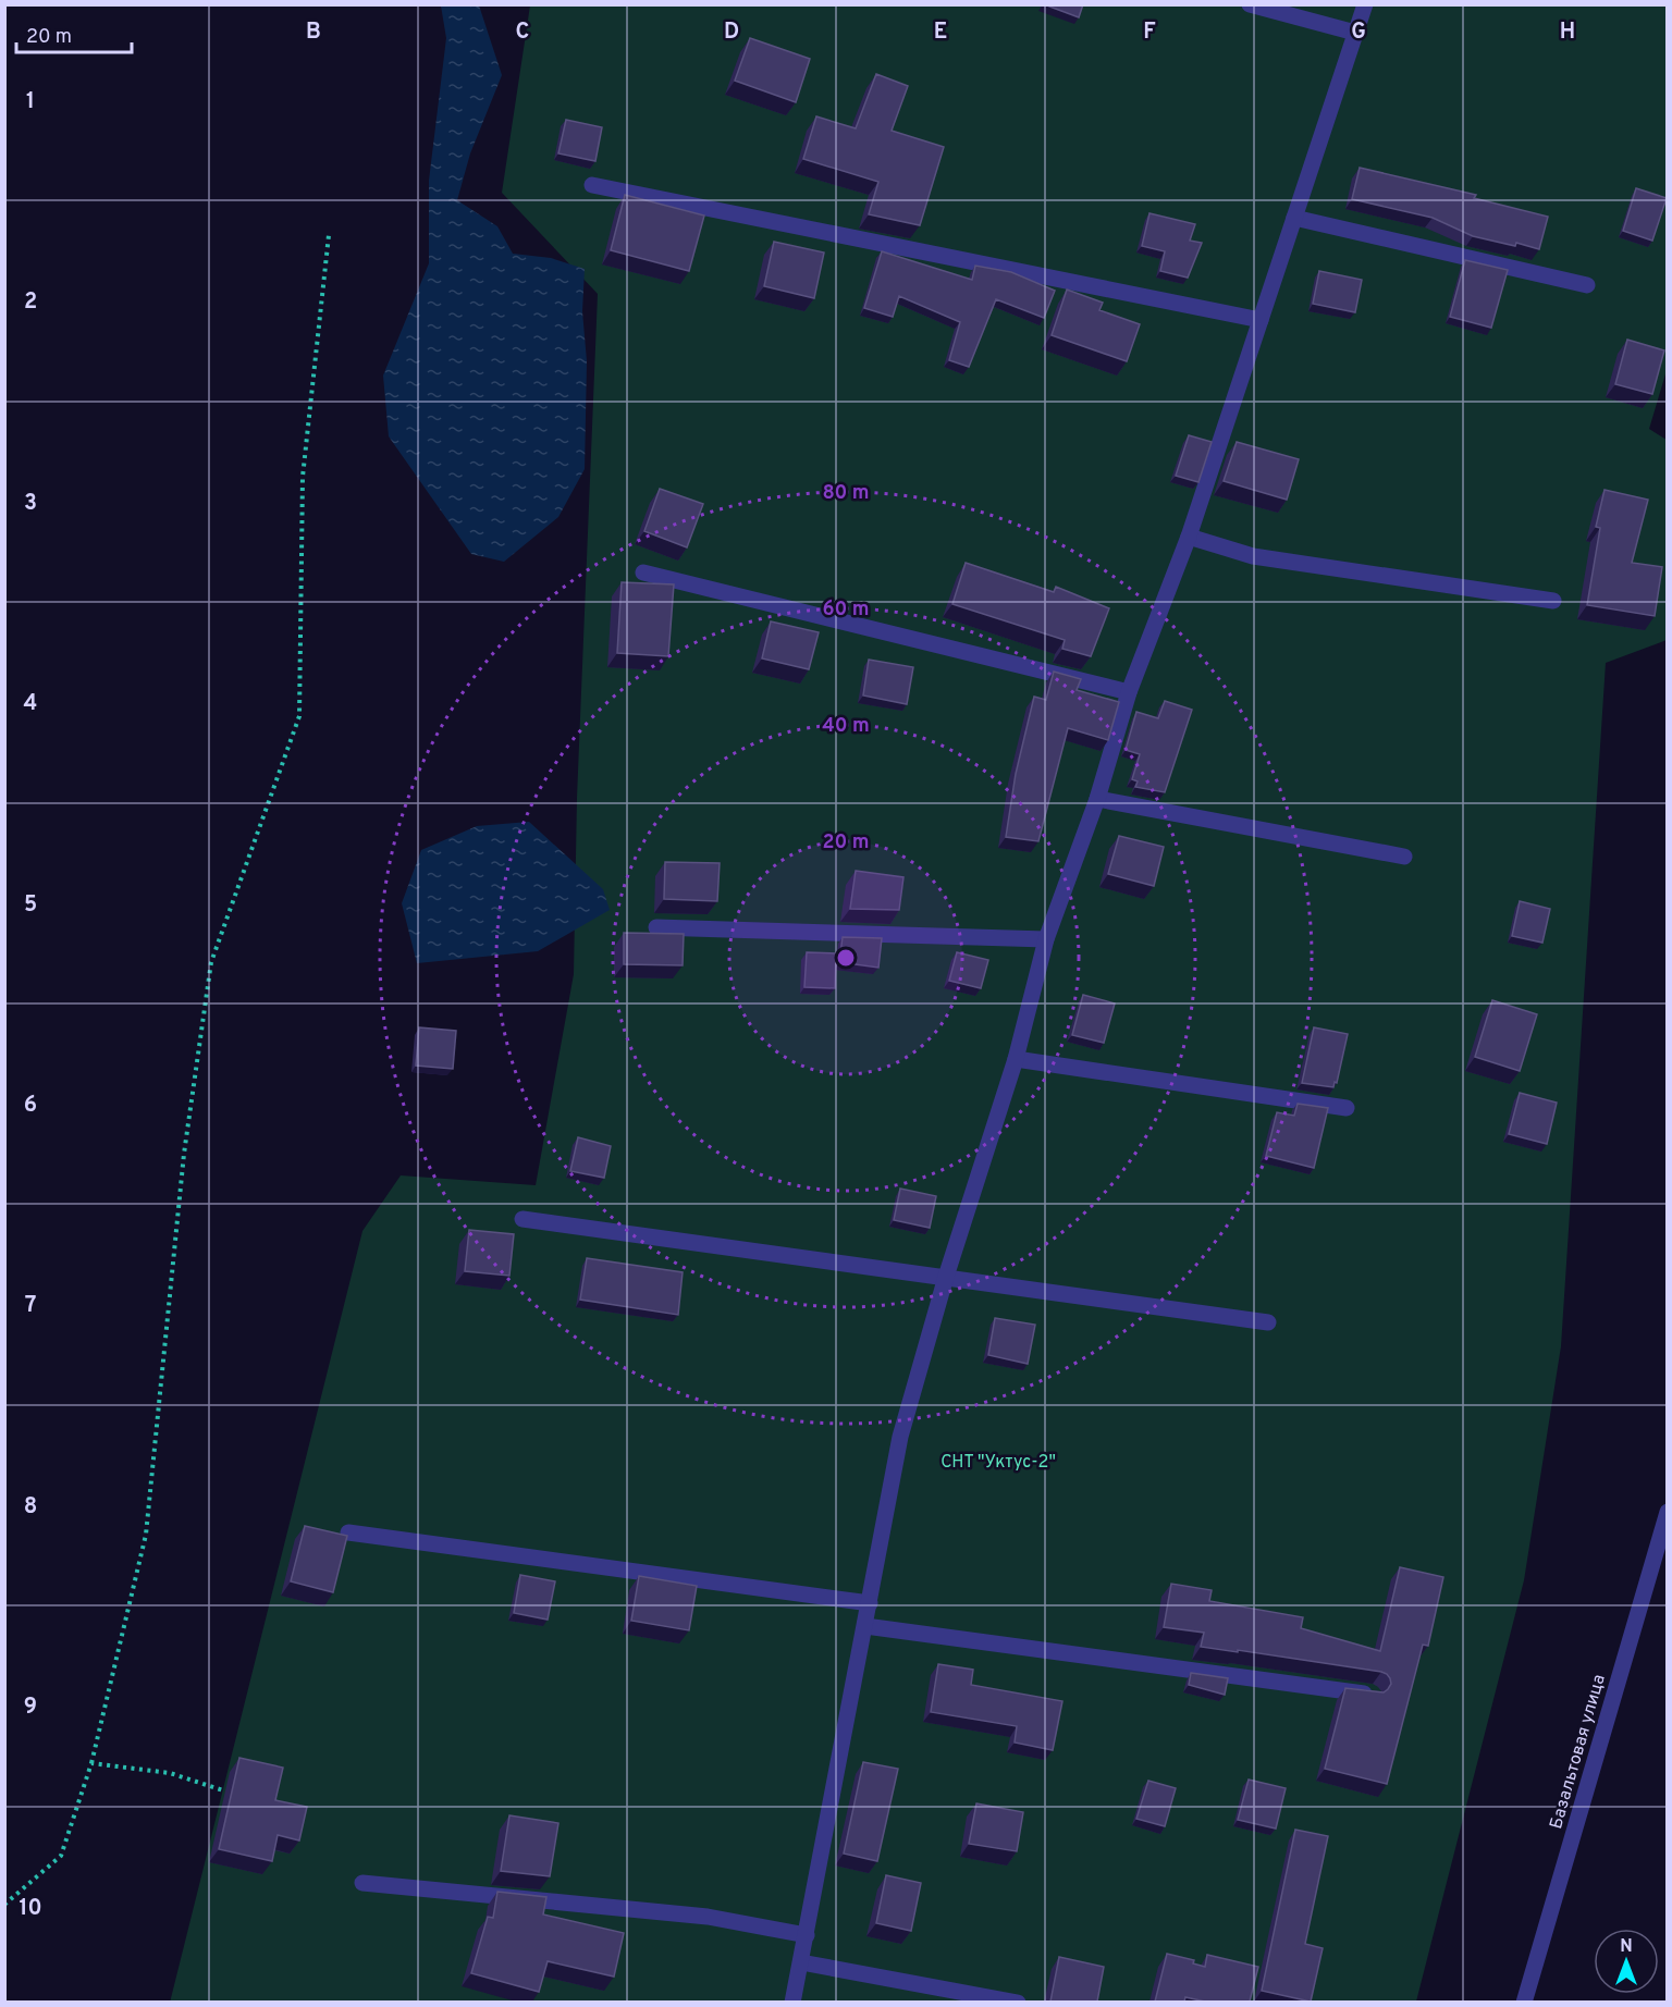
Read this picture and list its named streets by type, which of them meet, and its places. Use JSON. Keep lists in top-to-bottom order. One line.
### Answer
{"streets":{"street":["Базальтовая улица"]},"parks":["СНТ \"Уктус-2\""],"scale_bar":"20 m","north":"top","grid":{"columns":["B","C","D","E","F","G","H"],"rows":["1","2","3","4","5","6","7","8","9","10"]},"rings":["80 m","60 m","40 m","20 m"]}
